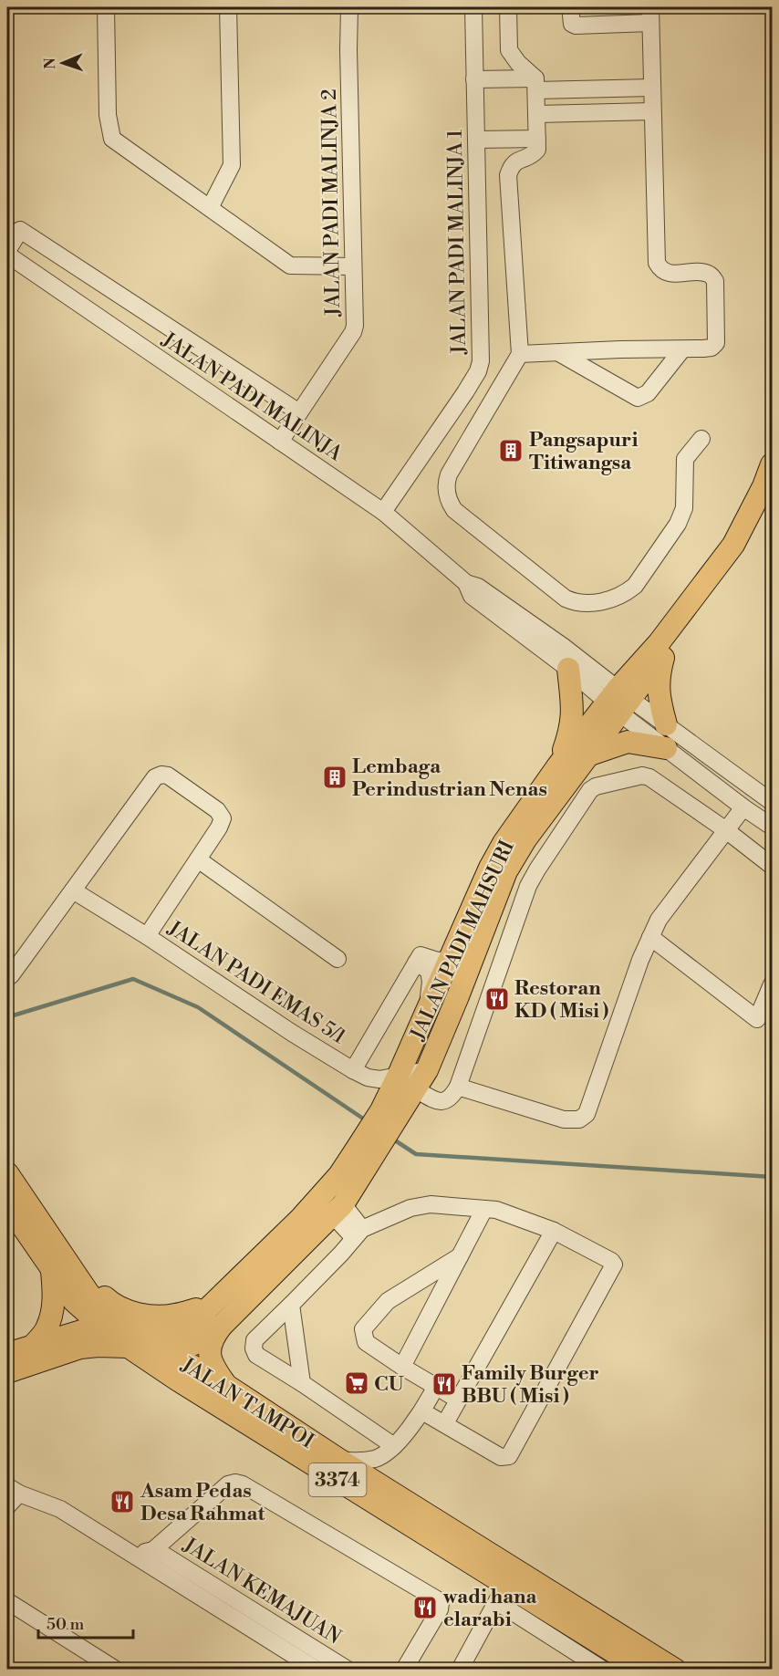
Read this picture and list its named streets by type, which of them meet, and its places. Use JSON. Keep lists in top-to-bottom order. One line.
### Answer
{"streets":{"main road":["JALAN PADI MAHSURI","JALAN TAMPOI","3374"],"street":["JALAN PADI MALINJA 2","JALAN PADI MALINJA 1","JALAN PADI MALINJA","JALAN PADI EMAS 5/1","JALAN KEMAJUAN"]},"crossings":[["JALAN PADI MALINJA 2","JALAN PADI MALINJA"],["JALAN PADI MALINJA 1","JALAN PADI MALINJA"],["JALAN PADI MALINJA","JALAN PADI MAHSURI"],["JALAN PADI MAHSURI","JALAN PADI EMAS 5/1"],["JALAN PADI MAHSURI","JALAN TAMPOI"]],"places":{"building":["Pangsapuri Titiwangsa","Lembaga Perindustrian Nenas"],"restaurant":["Restoran KD ( Misi )","Family Burger BBU ( Misi )","Asam Pedas Desa Rahmat","wadi hana elarabi"],"supermarket":["CU"]},"scale_bar":"50 m","north":"left"}
